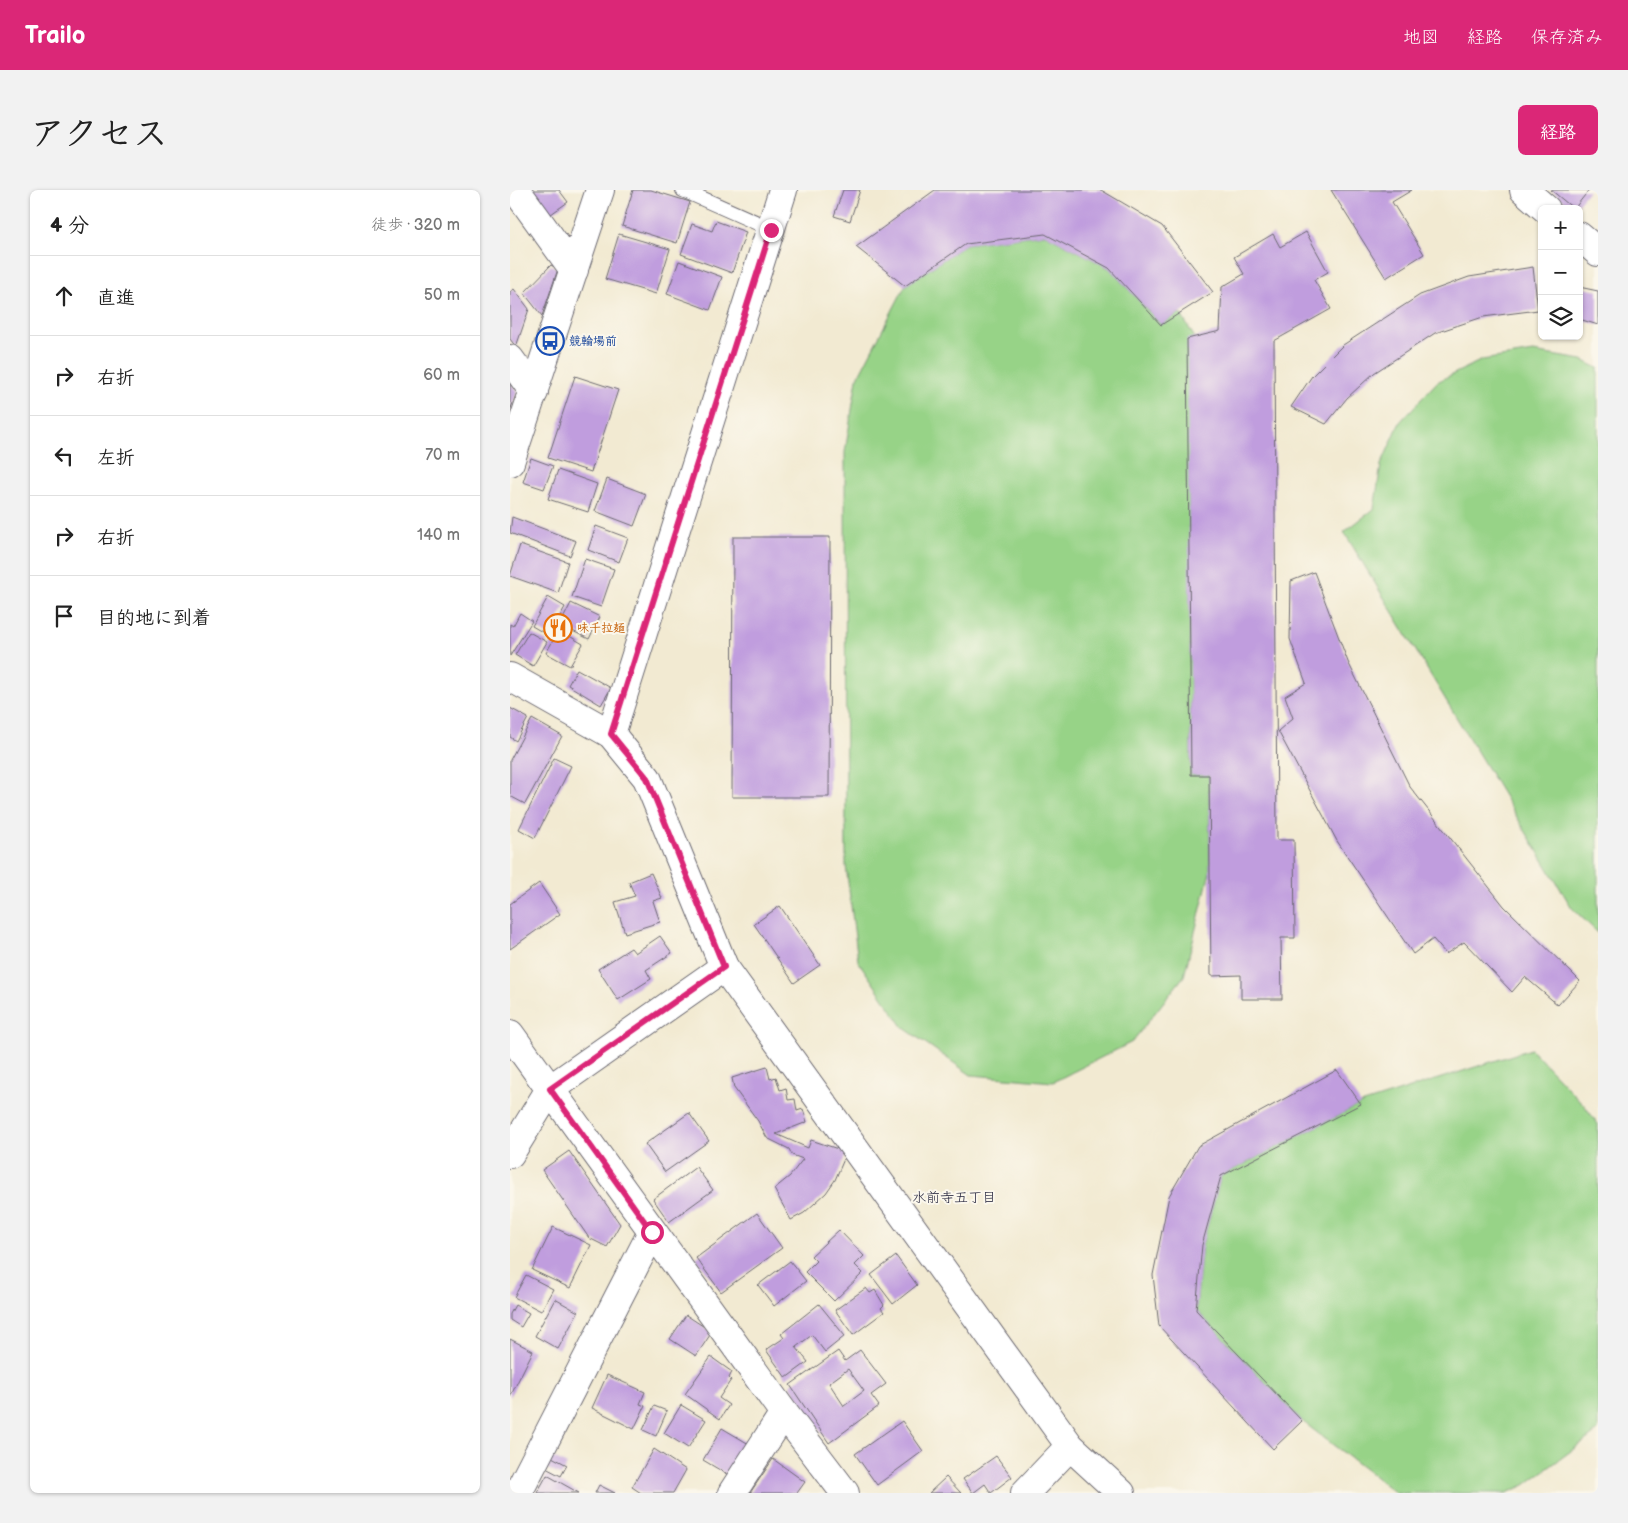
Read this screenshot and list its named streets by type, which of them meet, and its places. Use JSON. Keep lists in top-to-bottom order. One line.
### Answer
{"districts":["水前寺五丁目"],"places":{"bus stop":["競輪場前"],"restaurant":["味千拉麺"]},"page":{"header":"Trailo","nav":["地図","経路","保存済み"],"title":"アクセス","buttons":"経路","heading":["4 分","徒歩 · 320 m"],"map_buttons":["+","−"],"list":[["直進","50 m"],["右折","60 m"],["左折","70 m"],["右折","140 m"],"目的地に到着"]}}
